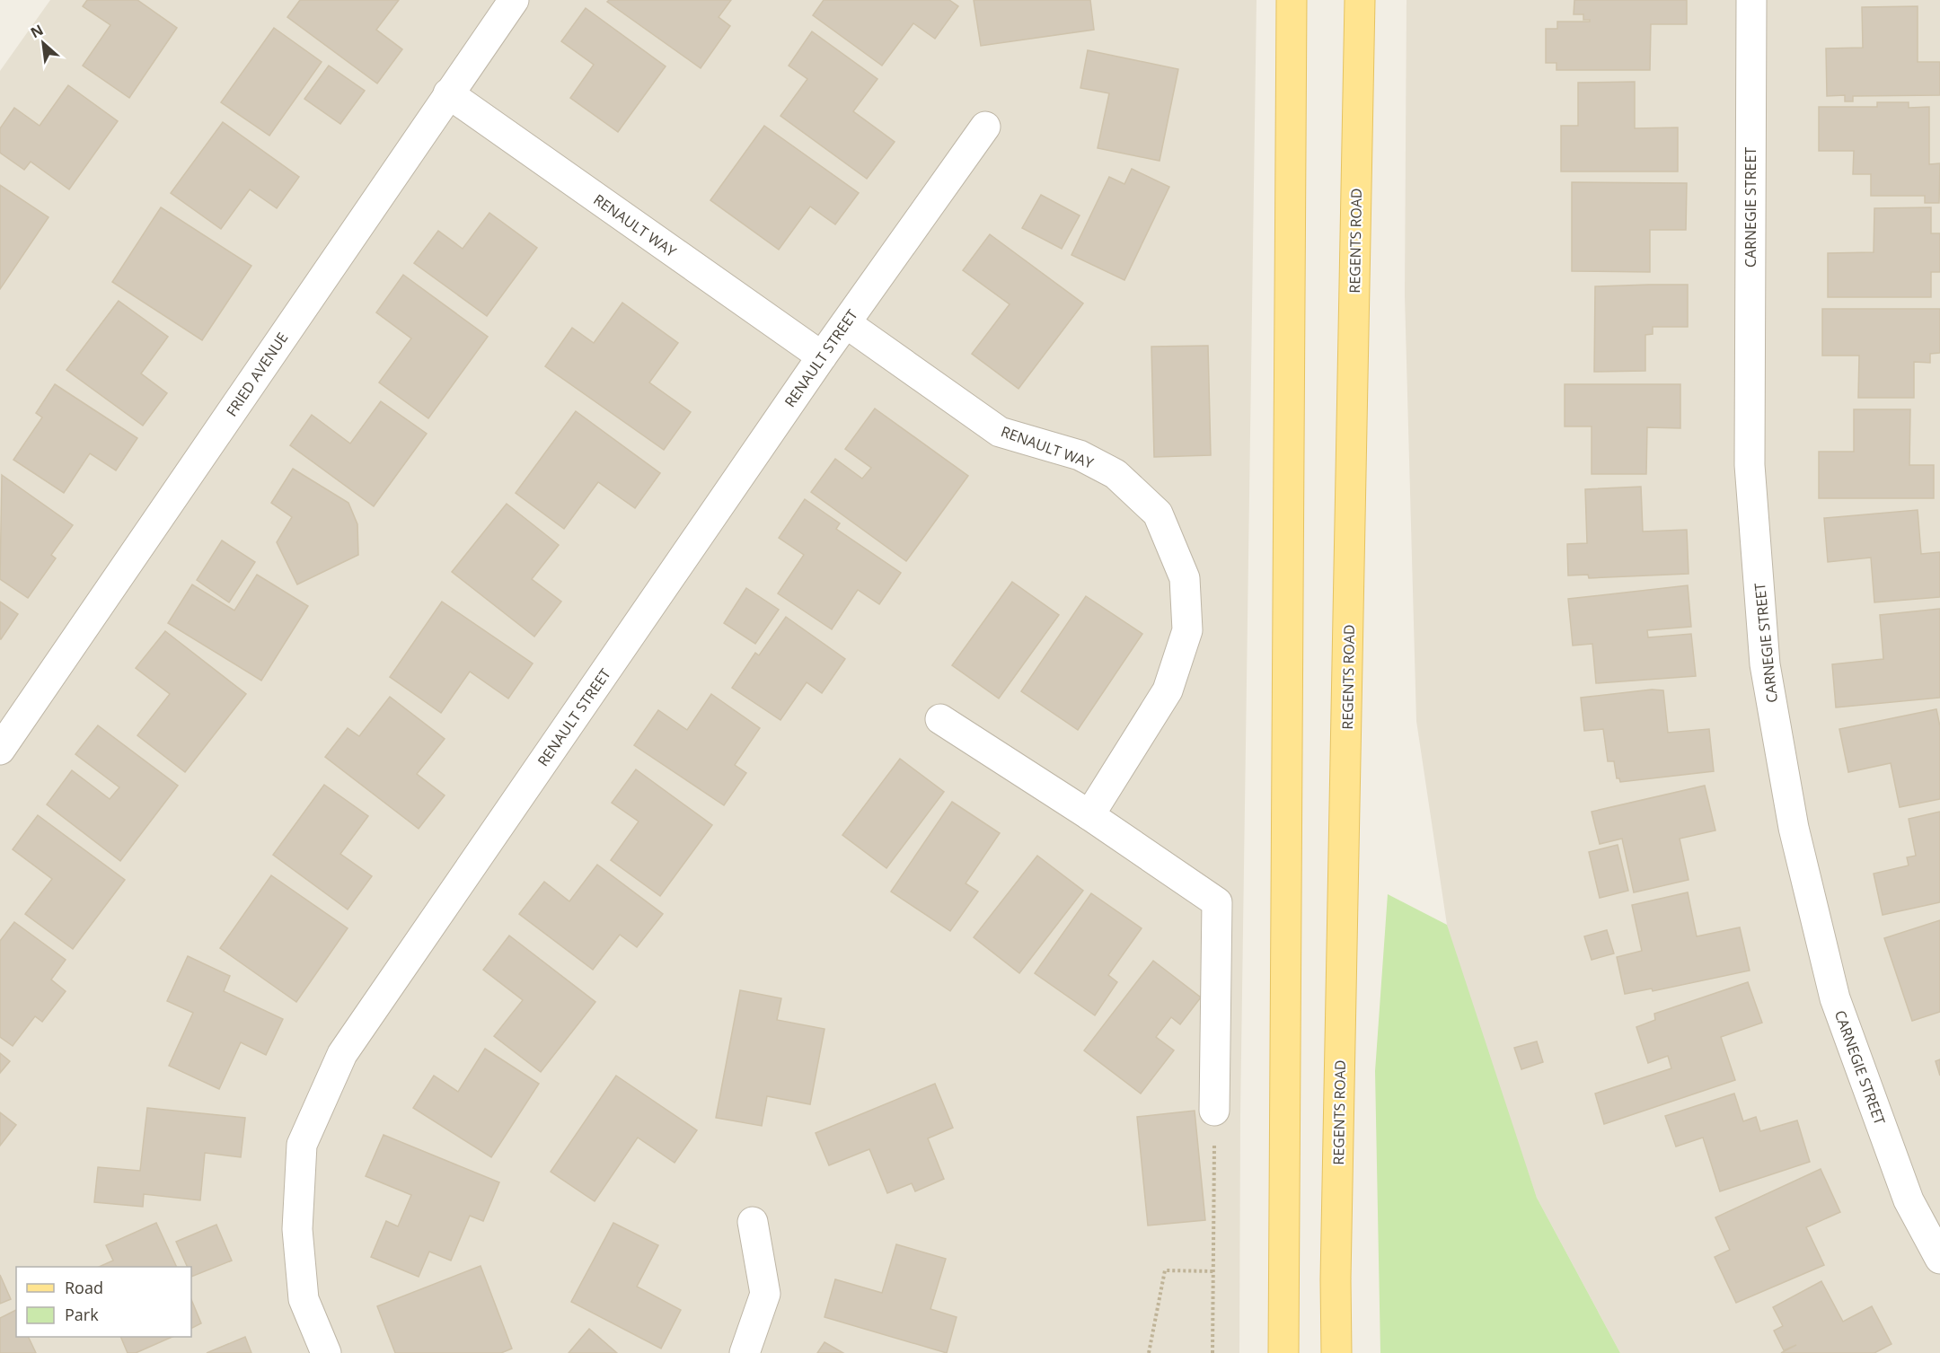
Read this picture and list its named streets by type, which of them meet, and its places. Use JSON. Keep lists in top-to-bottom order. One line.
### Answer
{"streets":{"main road":["REGENTS ROAD"],"street":["CARNEGIE STREET","RENAULT WAY","RENAULT STREET","FRIED AVENUE"]},"crossings":[["RENAULT WAY","RENAULT STREET"],["RENAULT WAY","FRIED AVENUE"]],"legend":["Road","Park"],"north":"top left"}
